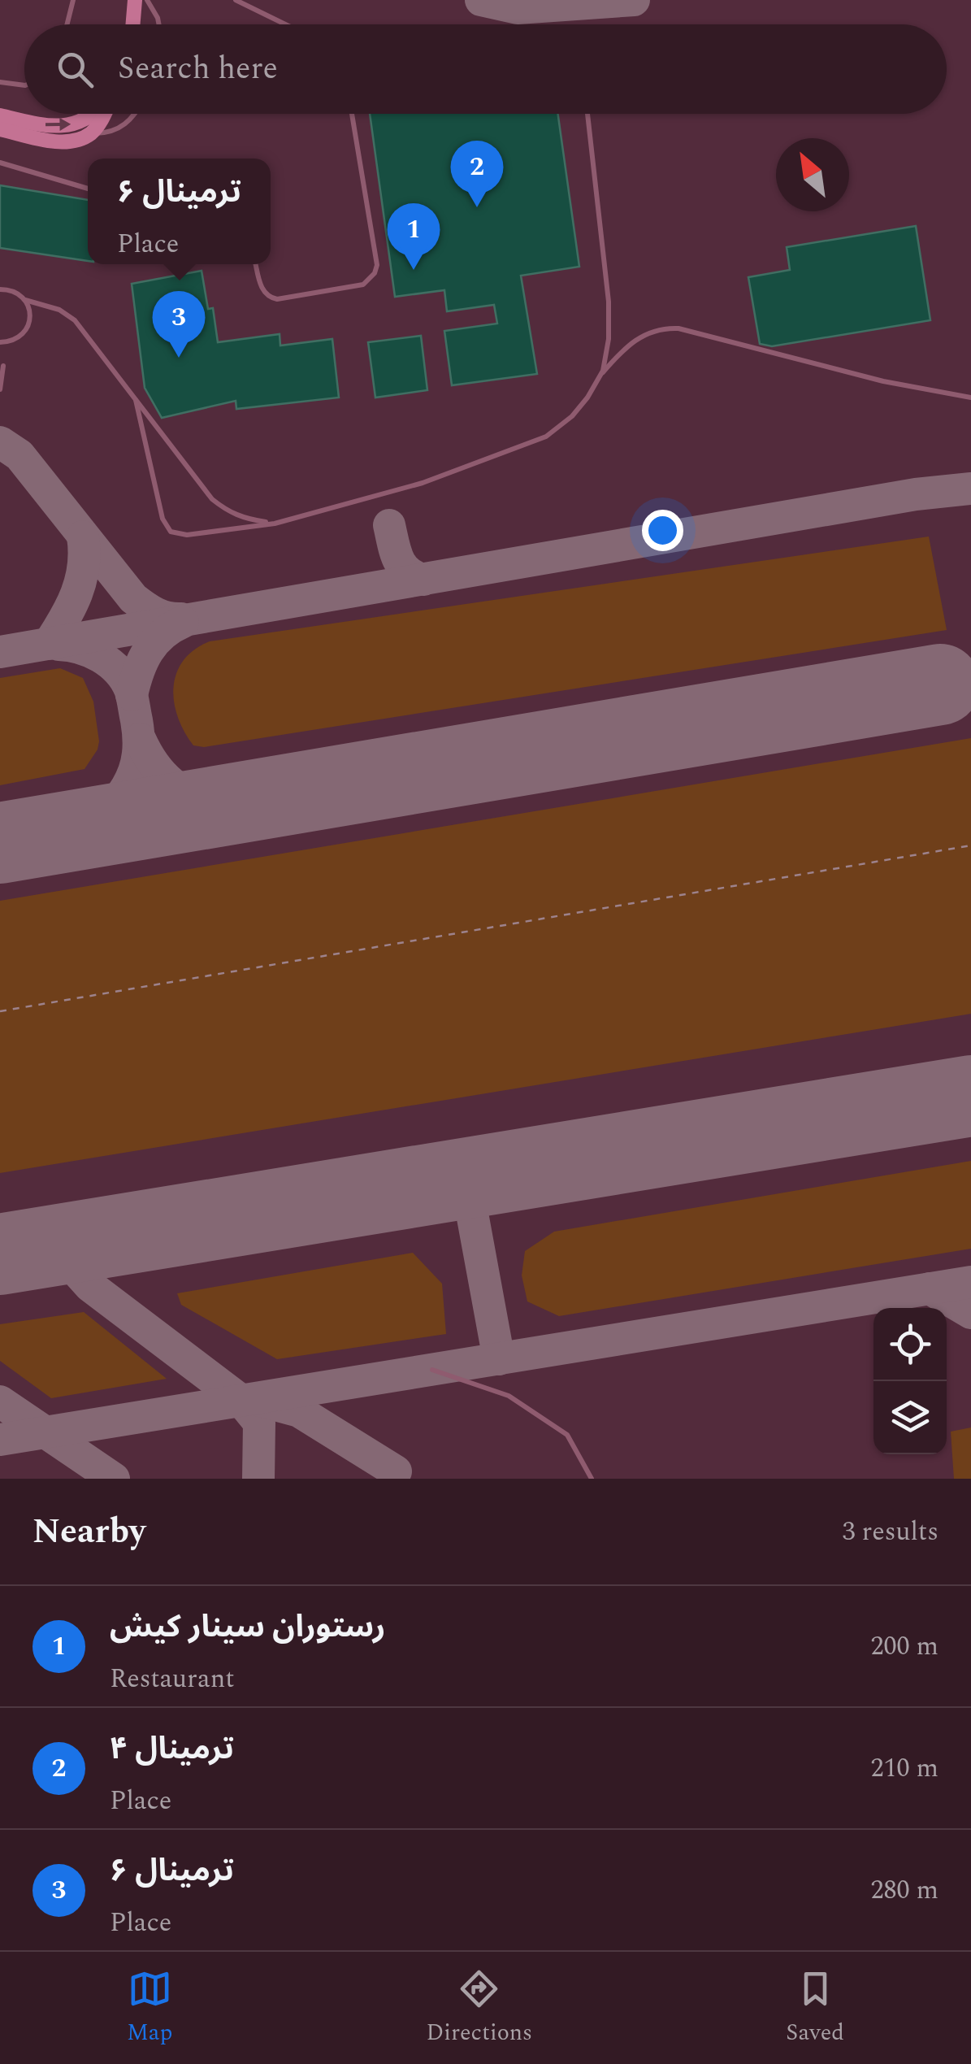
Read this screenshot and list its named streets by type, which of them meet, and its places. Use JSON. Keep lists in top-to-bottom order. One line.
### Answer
{"north":"top left","page":{"search":"Search here","pins":["2","1","3"],"popup":["ترمینال ۶","Place"],"heading":["Nearby","3 results"],"list":[{"mark":"1","name":"رستوران سینار کیش","note":"Restaurant","value":"200 m"},{"mark":"2","name":"ترمینال ۴","note":"Place","value":"210 m"},{"mark":"3","name":"ترمینال ۶","note":"Place","value":"280 m"}],"nav":["Map","Directions","Saved"]}}
